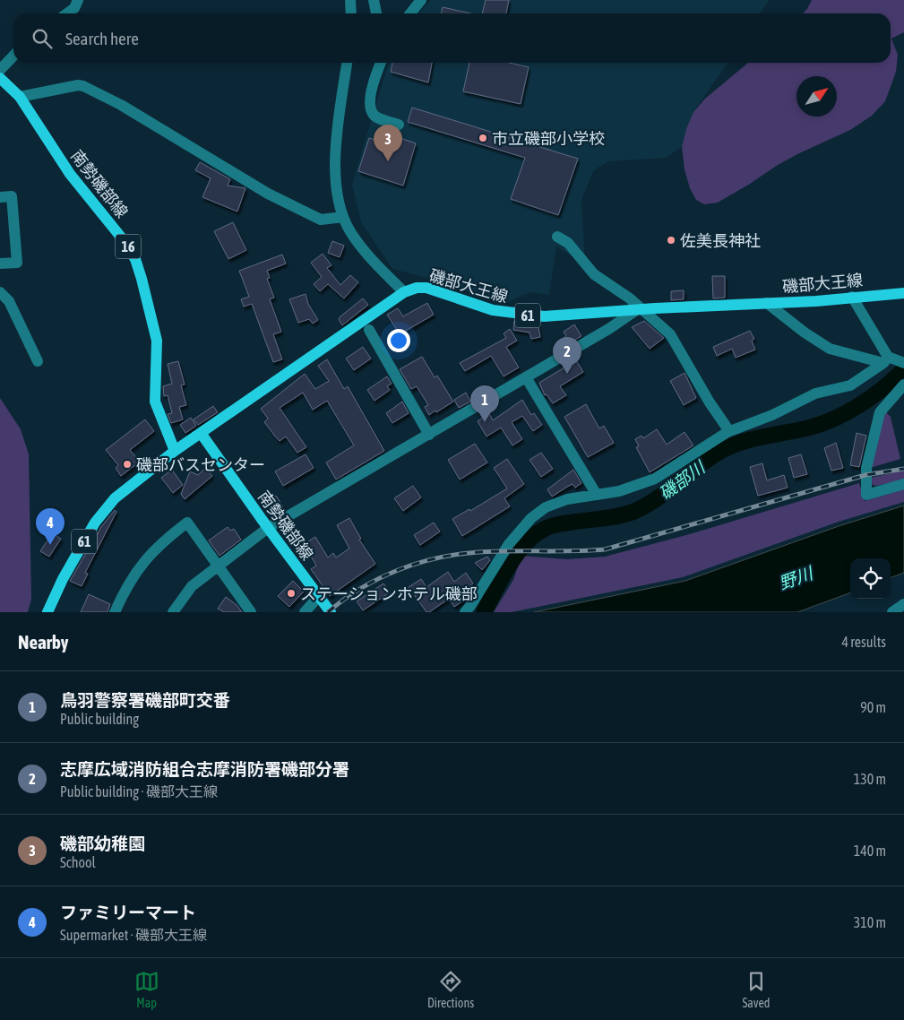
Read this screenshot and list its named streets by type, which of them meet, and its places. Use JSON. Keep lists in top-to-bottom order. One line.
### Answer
{"streets":{"main road":["南勢磯部線","16","磯部大王線","61"]},"crossings":[["南勢磯部線","磯部大王線"]],"water":["磯部川","野川"],"places":["市立磯部小学校","佐美長神社","磯部バスセンター","ステーションホテル磯部"],"north":"top right","page":{"search":"Search here","pins":["3","2","1","4"],"heading":["Nearby","4 results"],"list":[{"mark":"1","name":"鳥羽警察署磯部町交番","note":"Public building","value":"90 m"},{"mark":"2","name":"志摩広域消防組合志摩消防署磯部分署","note":"Public building · 磯部大王線","value":"130 m"},{"mark":"3","name":"磯部幼稚園","note":"School","value":"140 m"},{"mark":"4","name":"ファミリーマート","note":"Supermarket · 磯部大王線","value":"310 m"}],"nav":["Map","Directions","Saved"]}}
